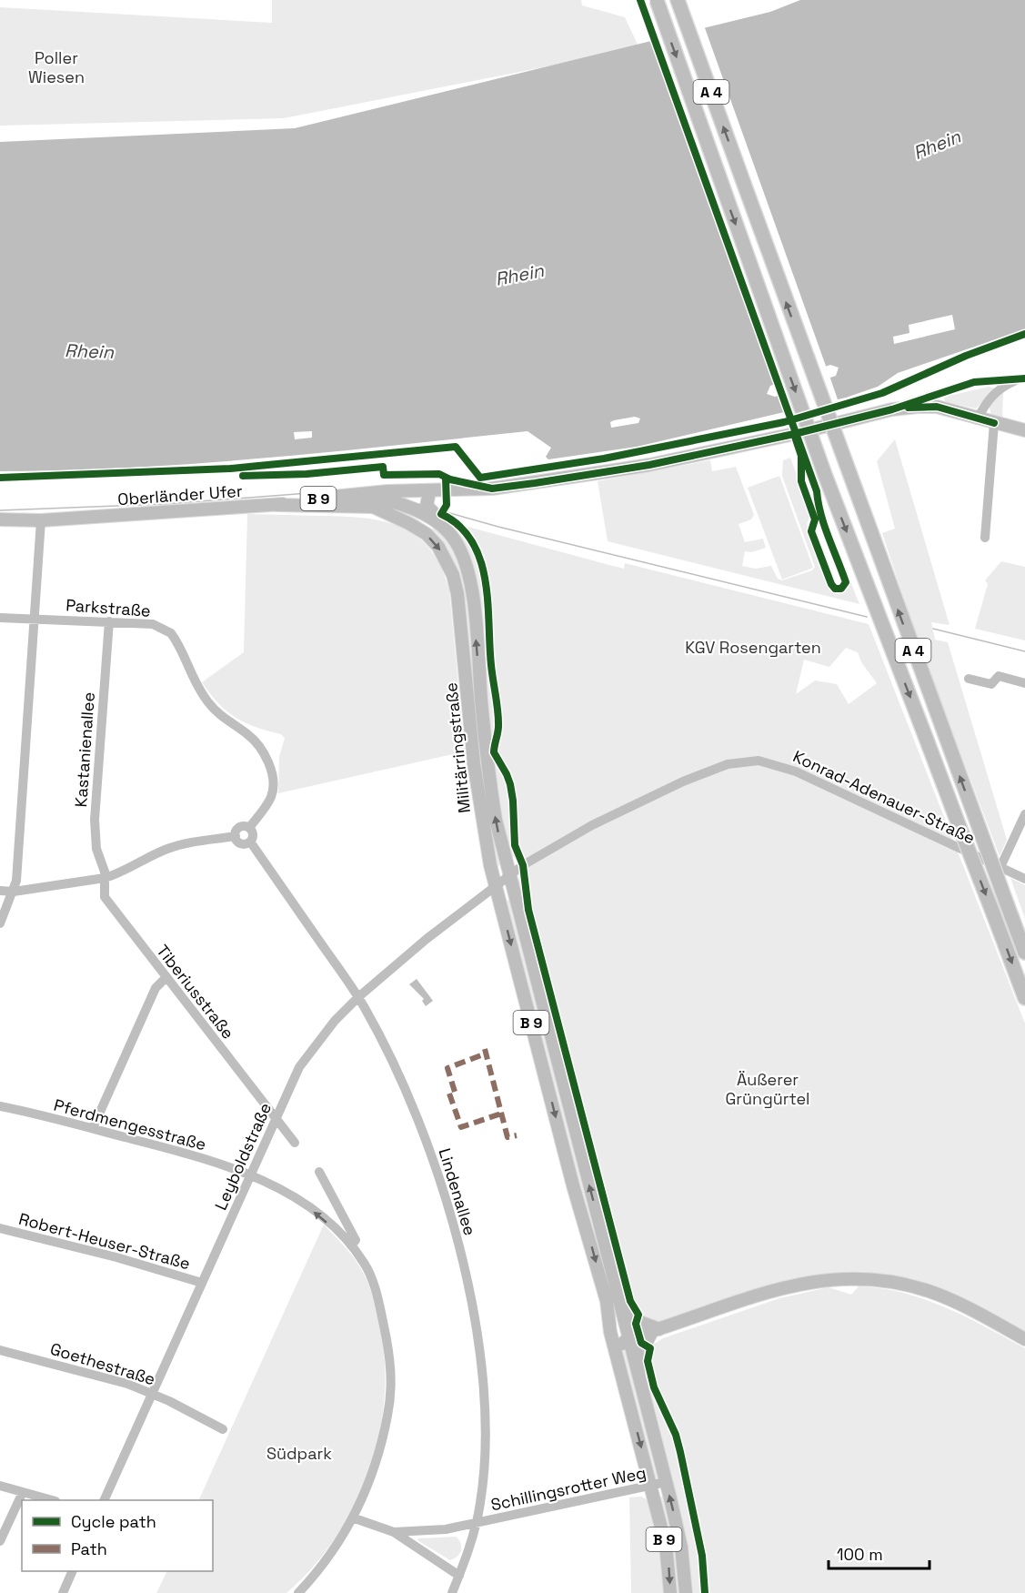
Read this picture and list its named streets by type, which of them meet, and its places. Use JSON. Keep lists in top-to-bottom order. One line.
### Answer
{"streets":{"highway":["A 4"],"main road":["Oberländer Ufer","B 9","Militärringstraße"],"street":["Parkstraße","Kastanienallee","Konrad-Adenauer-Straße","Tiberiusstraße","Pferdmengesstraße","Leyboldstraße","Lindenallee","Robert-Heuser-Straße","Goethestraße","Schillingsrotter Weg"]},"crossings":[["Oberländer Ufer","Militärringstraße"],["B 9","Militärringstraße"],["Parkstraße","Kastanienallee"],["Parkstraße","Lindenallee"],["Militärringstraße","Konrad-Adenauer-Straße"],["Militärringstraße","Leyboldstraße"],["Militärringstraße","Schillingsrotter Weg"],["Kastanienallee","Tiberiusstraße"],["Konrad-Adenauer-Straße","Leyboldstraße"],["Tiberiusstraße","Leyboldstraße"],["Pferdmengesstraße","Leyboldstraße"],["Leyboldstraße","Lindenallee"],["Leyboldstraße","Robert-Heuser-Straße"],["Leyboldstraße","Goethestraße"],["Lindenallee","Schillingsrotter Weg"]],"water":["Rhein"],"parks":["Poller Wiesen","KGV Rosengarten","Äußerer Grüngürtel","Südpark"],"legend":["Cycle path","Path"],"scale_bar":"100 m"}
